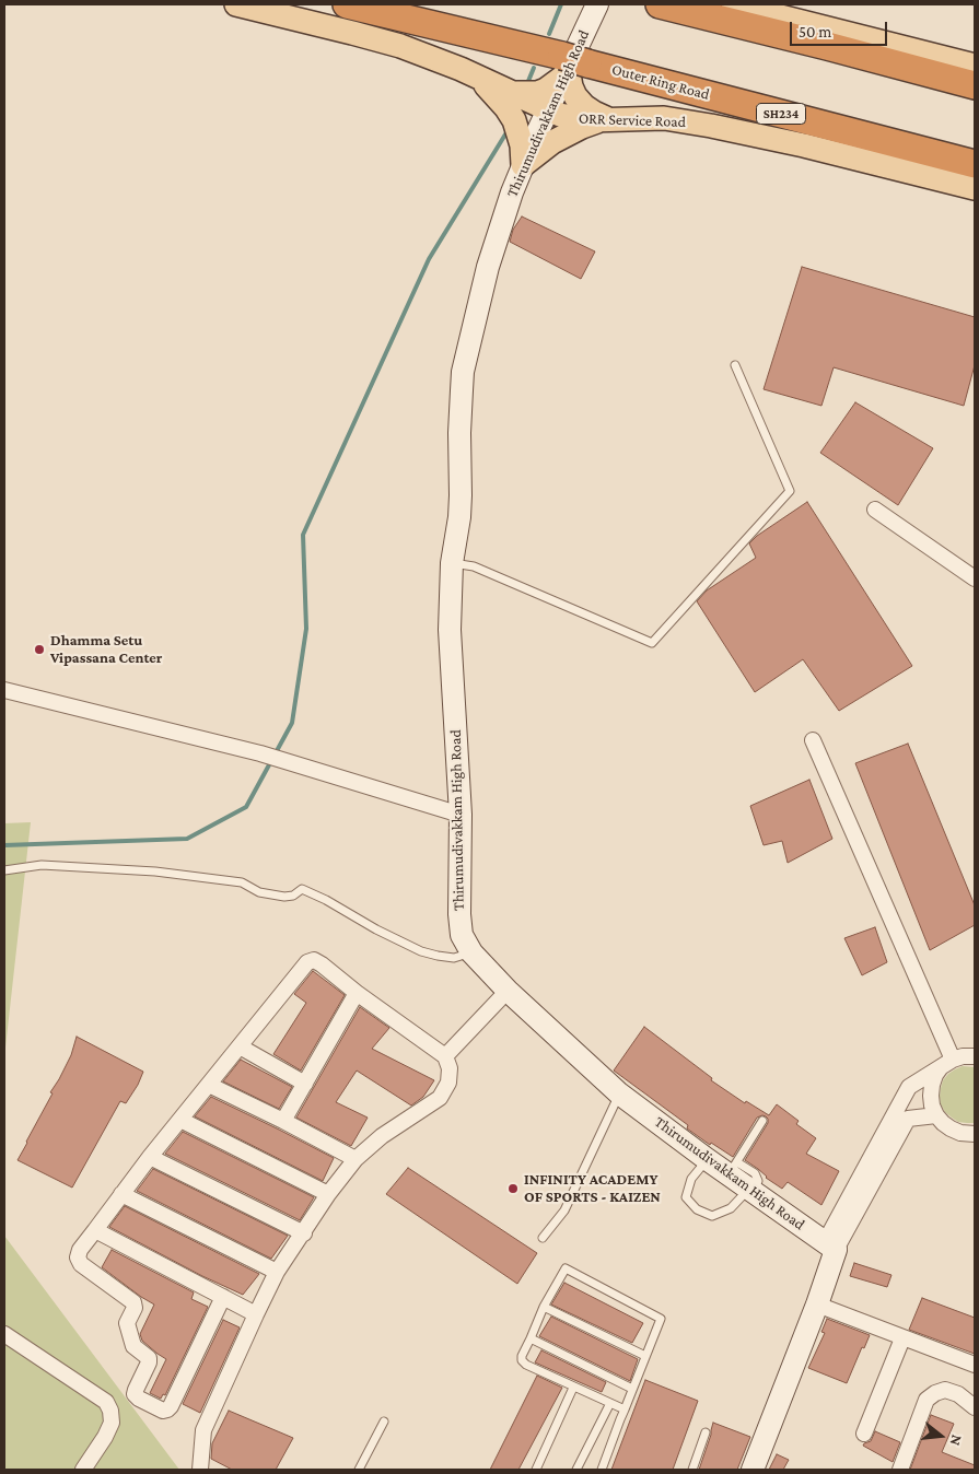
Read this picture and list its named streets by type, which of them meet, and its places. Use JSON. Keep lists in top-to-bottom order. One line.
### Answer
{"streets":{"highway":["Outer Ring Road","SH234"],"main road":["Thirumudivakkam High Road","ORR Service Road"]},"crossings":[["Outer Ring Road","Thirumudivakkam High Road"],["Thirumudivakkam High Road","ORR Service Road"]],"places":["Dhamma Setu Vipassana Center","INFINITY ACADEMY OF SPORTS - KAIZEN"],"scale_bar":"50 m","north":"right"}
